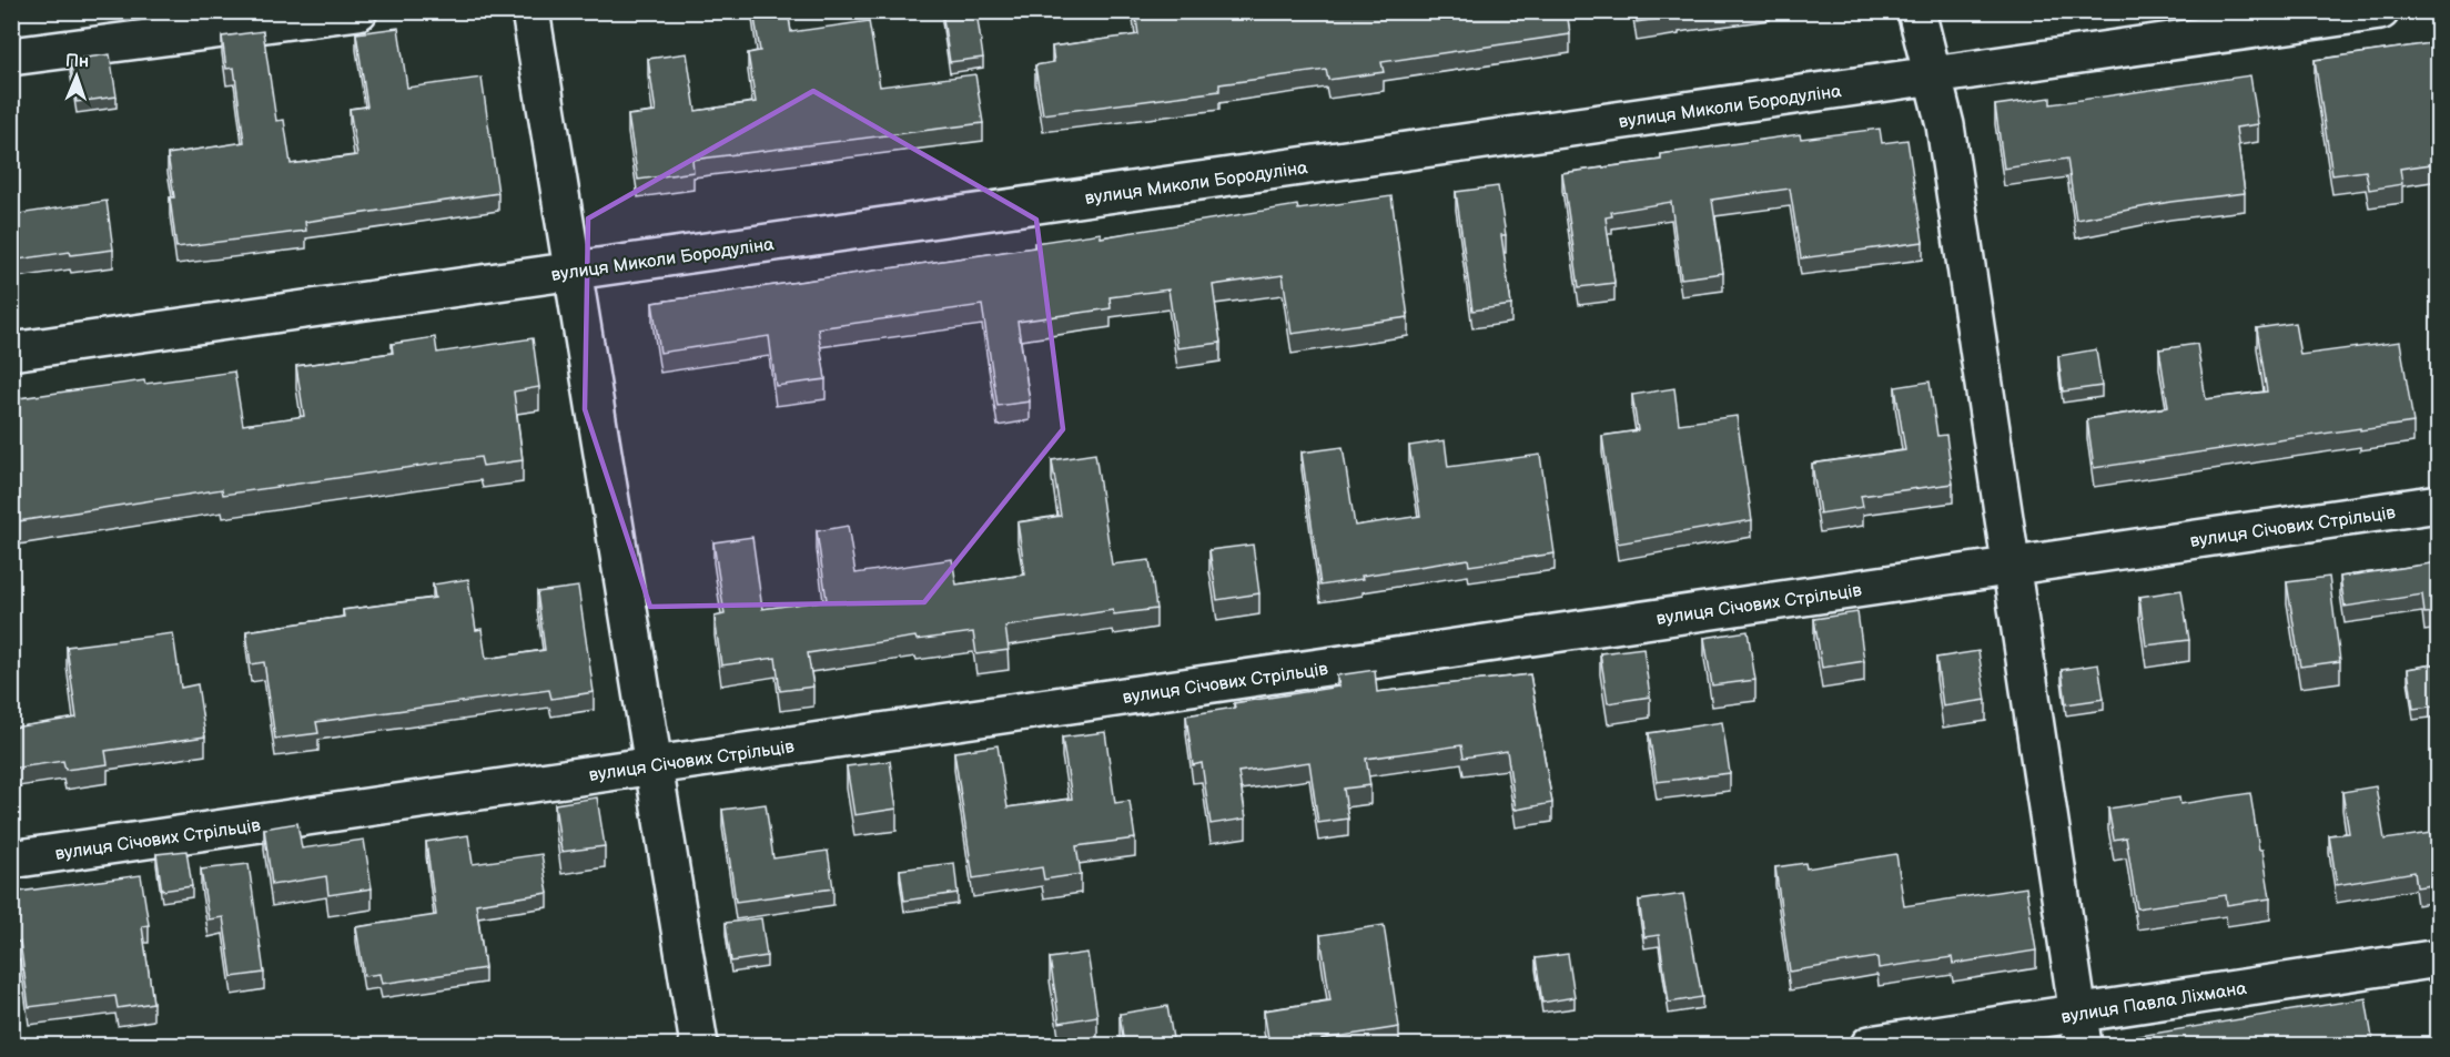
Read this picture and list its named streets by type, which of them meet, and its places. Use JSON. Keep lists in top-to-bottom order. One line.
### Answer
{"streets":{"street":["вулиця Миколи Бородуліна","вулиця Січових Стрільців","вулиця Павла Ліхмана"]},"north":"top"}
